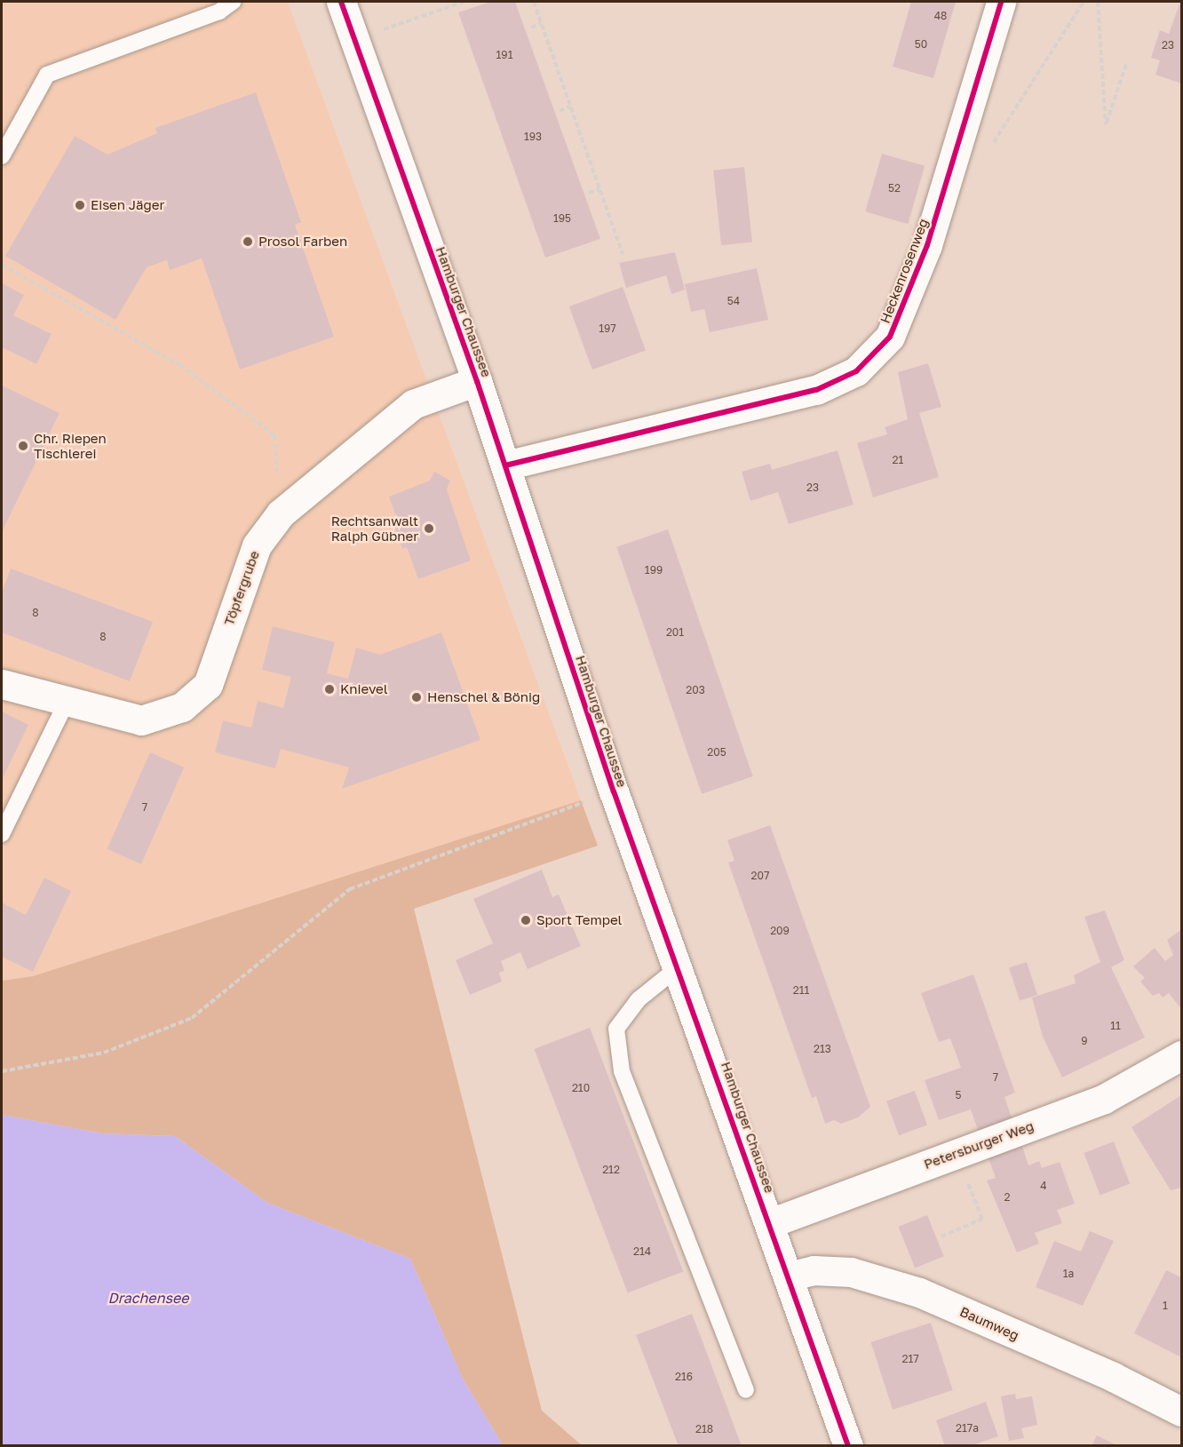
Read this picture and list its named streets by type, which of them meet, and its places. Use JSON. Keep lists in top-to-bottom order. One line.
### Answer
{"streets":{"street":["Heckenrosenweg","Hamburger Chaussee","Töpfergrube","Petersburger Weg","Baumweg"]},"crossings":[["Heckenrosenweg","Hamburger Chaussee"],["Hamburger Chaussee","Töpfergrube"],["Hamburger Chaussee","Petersburger Weg"],["Hamburger Chaussee","Baumweg"]],"water":["Drachensee"],"places":["Eisen Jäger","Prosol Farben","Chr. Riepen Tischlerei","Rechtsanwalt Ralph Gübner","Knievel","Henschel & Bönig","Sport Tempel"],"house_numbers":["48","50","23","191","193","52","195","54","197","21","23","199","8","201","8","203","205","7","207","209","211","11","9","213","7","210","5","212","4","2","214","1a","1","217","216","217a","218"]}
